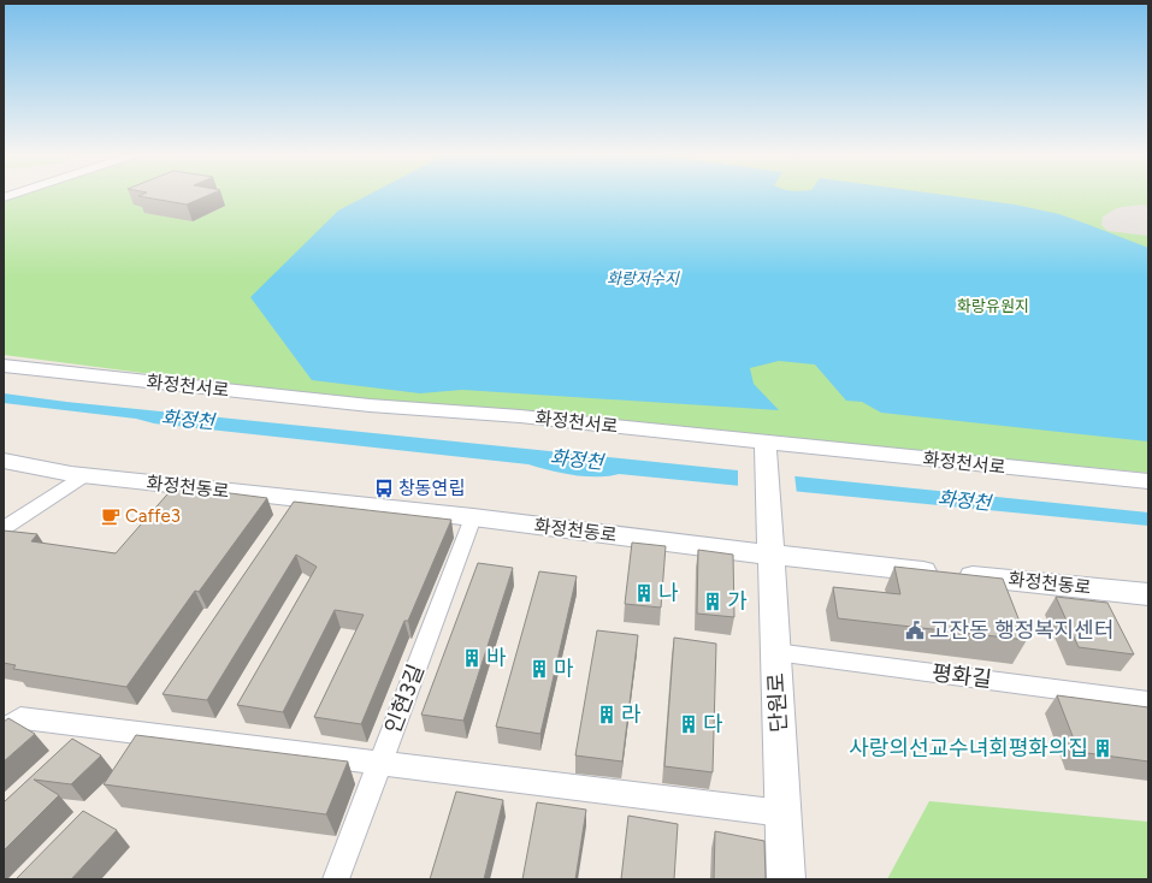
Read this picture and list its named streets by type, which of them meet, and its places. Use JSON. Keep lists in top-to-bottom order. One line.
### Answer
{"streets":{"street":["화정천서로","화정천동로","평화길","인현3길","단원로"]},"crossings":[["화정천서로","단원로"],["화정천동로","인현3길"],["화정천동로","단원로"],["평화길","단원로"]],"water":["화랑저수지","화정천"],"parks":["화랑유원지"],"places":{"bus stop":["창동연립"],"cafe":["Caffe3"],"building":["나","가","바","마","라","다","사랑의선교수녀회평화의집"],"public building":["고잔동 행정복지센터"]}}
